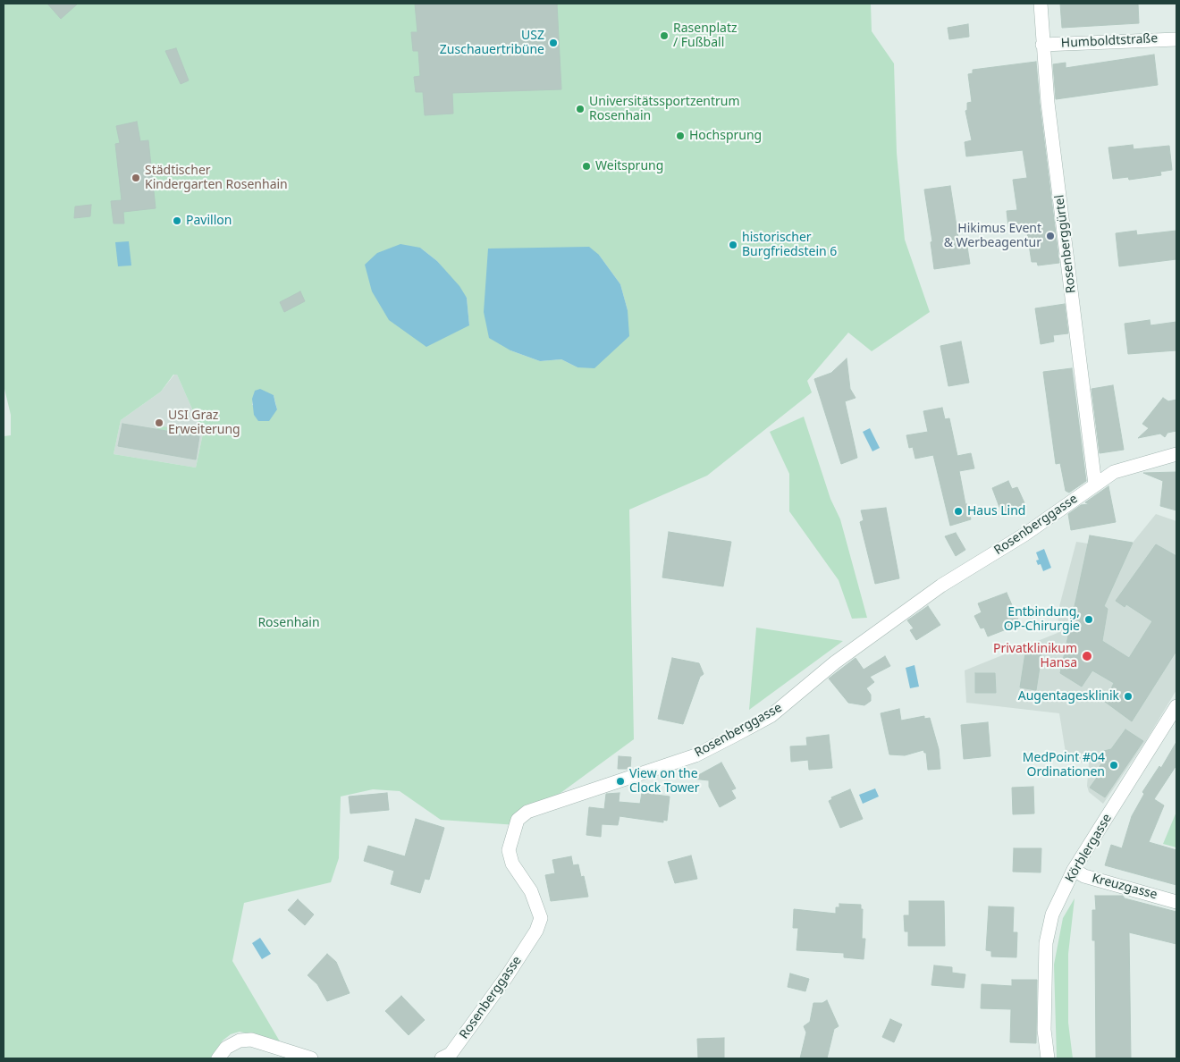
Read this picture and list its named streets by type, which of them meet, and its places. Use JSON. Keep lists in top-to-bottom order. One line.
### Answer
{"streets":{"street":["Humboldtstraße","Rosenberggürtel","Rosenberggasse","Körblergasse","Kreuzgasse"]},"crossings":[["Humboldtstraße","Rosenberggürtel"],["Rosenberggürtel","Rosenberggasse"],["Körblergasse","Kreuzgasse"]],"parks":["Rosenhain"],"places":["Rasenplatz / Fußball","USZ Zuschauertribüne","Universitätssportzentrum Rosenhain","Hochsprung","Weitsprung","Städtischer Kindergarten Rosenhain","Pavillon","Hikimus Event & Werbeagentur","historischer Burgfriedstein 6","USI Graz Erweiterung","Haus Lind","Entbindung, OP-Chirurgie","Privatklinikum Hansa","Augentagesklinik","MedPoint #04 Ordinationen","View on the Clock Tower"]}
